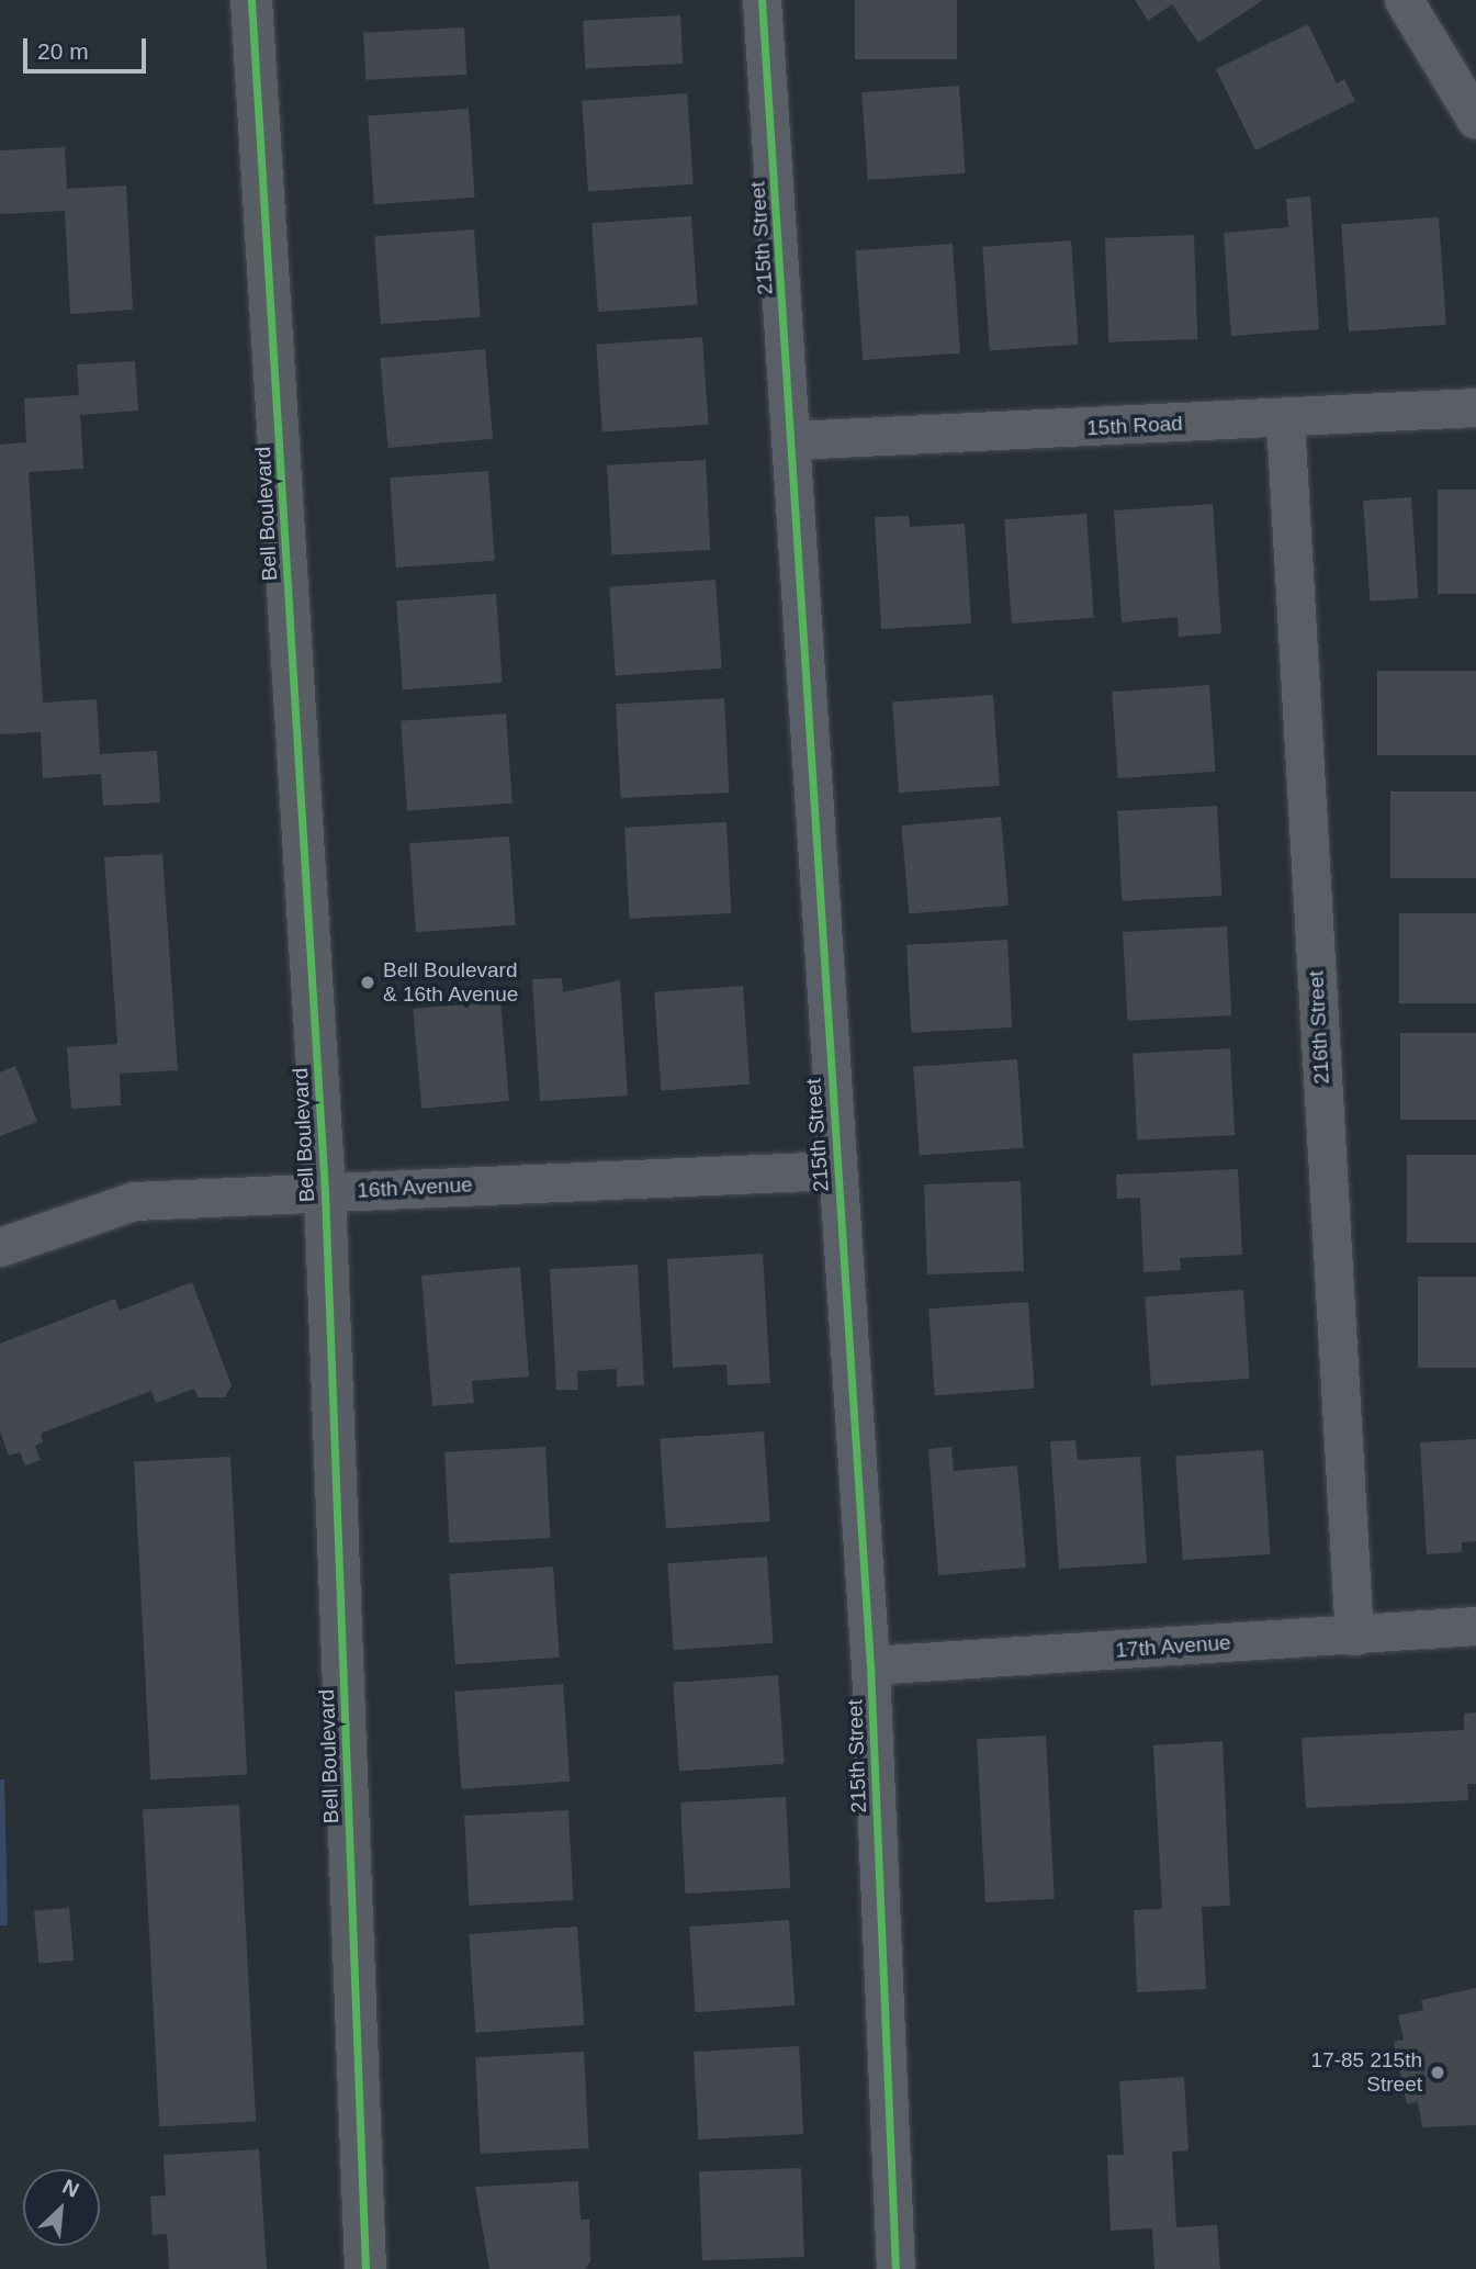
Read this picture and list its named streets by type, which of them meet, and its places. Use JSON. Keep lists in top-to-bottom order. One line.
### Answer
{"streets":{"street":["215th Street","15th Road","Bell Boulevard","216th Street","16th Avenue","17th Avenue"]},"crossings":[["215th Street","15th Road"],["215th Street","16th Avenue"],["215th Street","17th Avenue"],["15th Road","216th Street"],["Bell Boulevard","16th Avenue"],["216th Street","17th Avenue"]],"places":["Bell Boulevard & 16th Avenue","17-85 215th Street"],"scale_bar":"20 m","north":"top right"}
